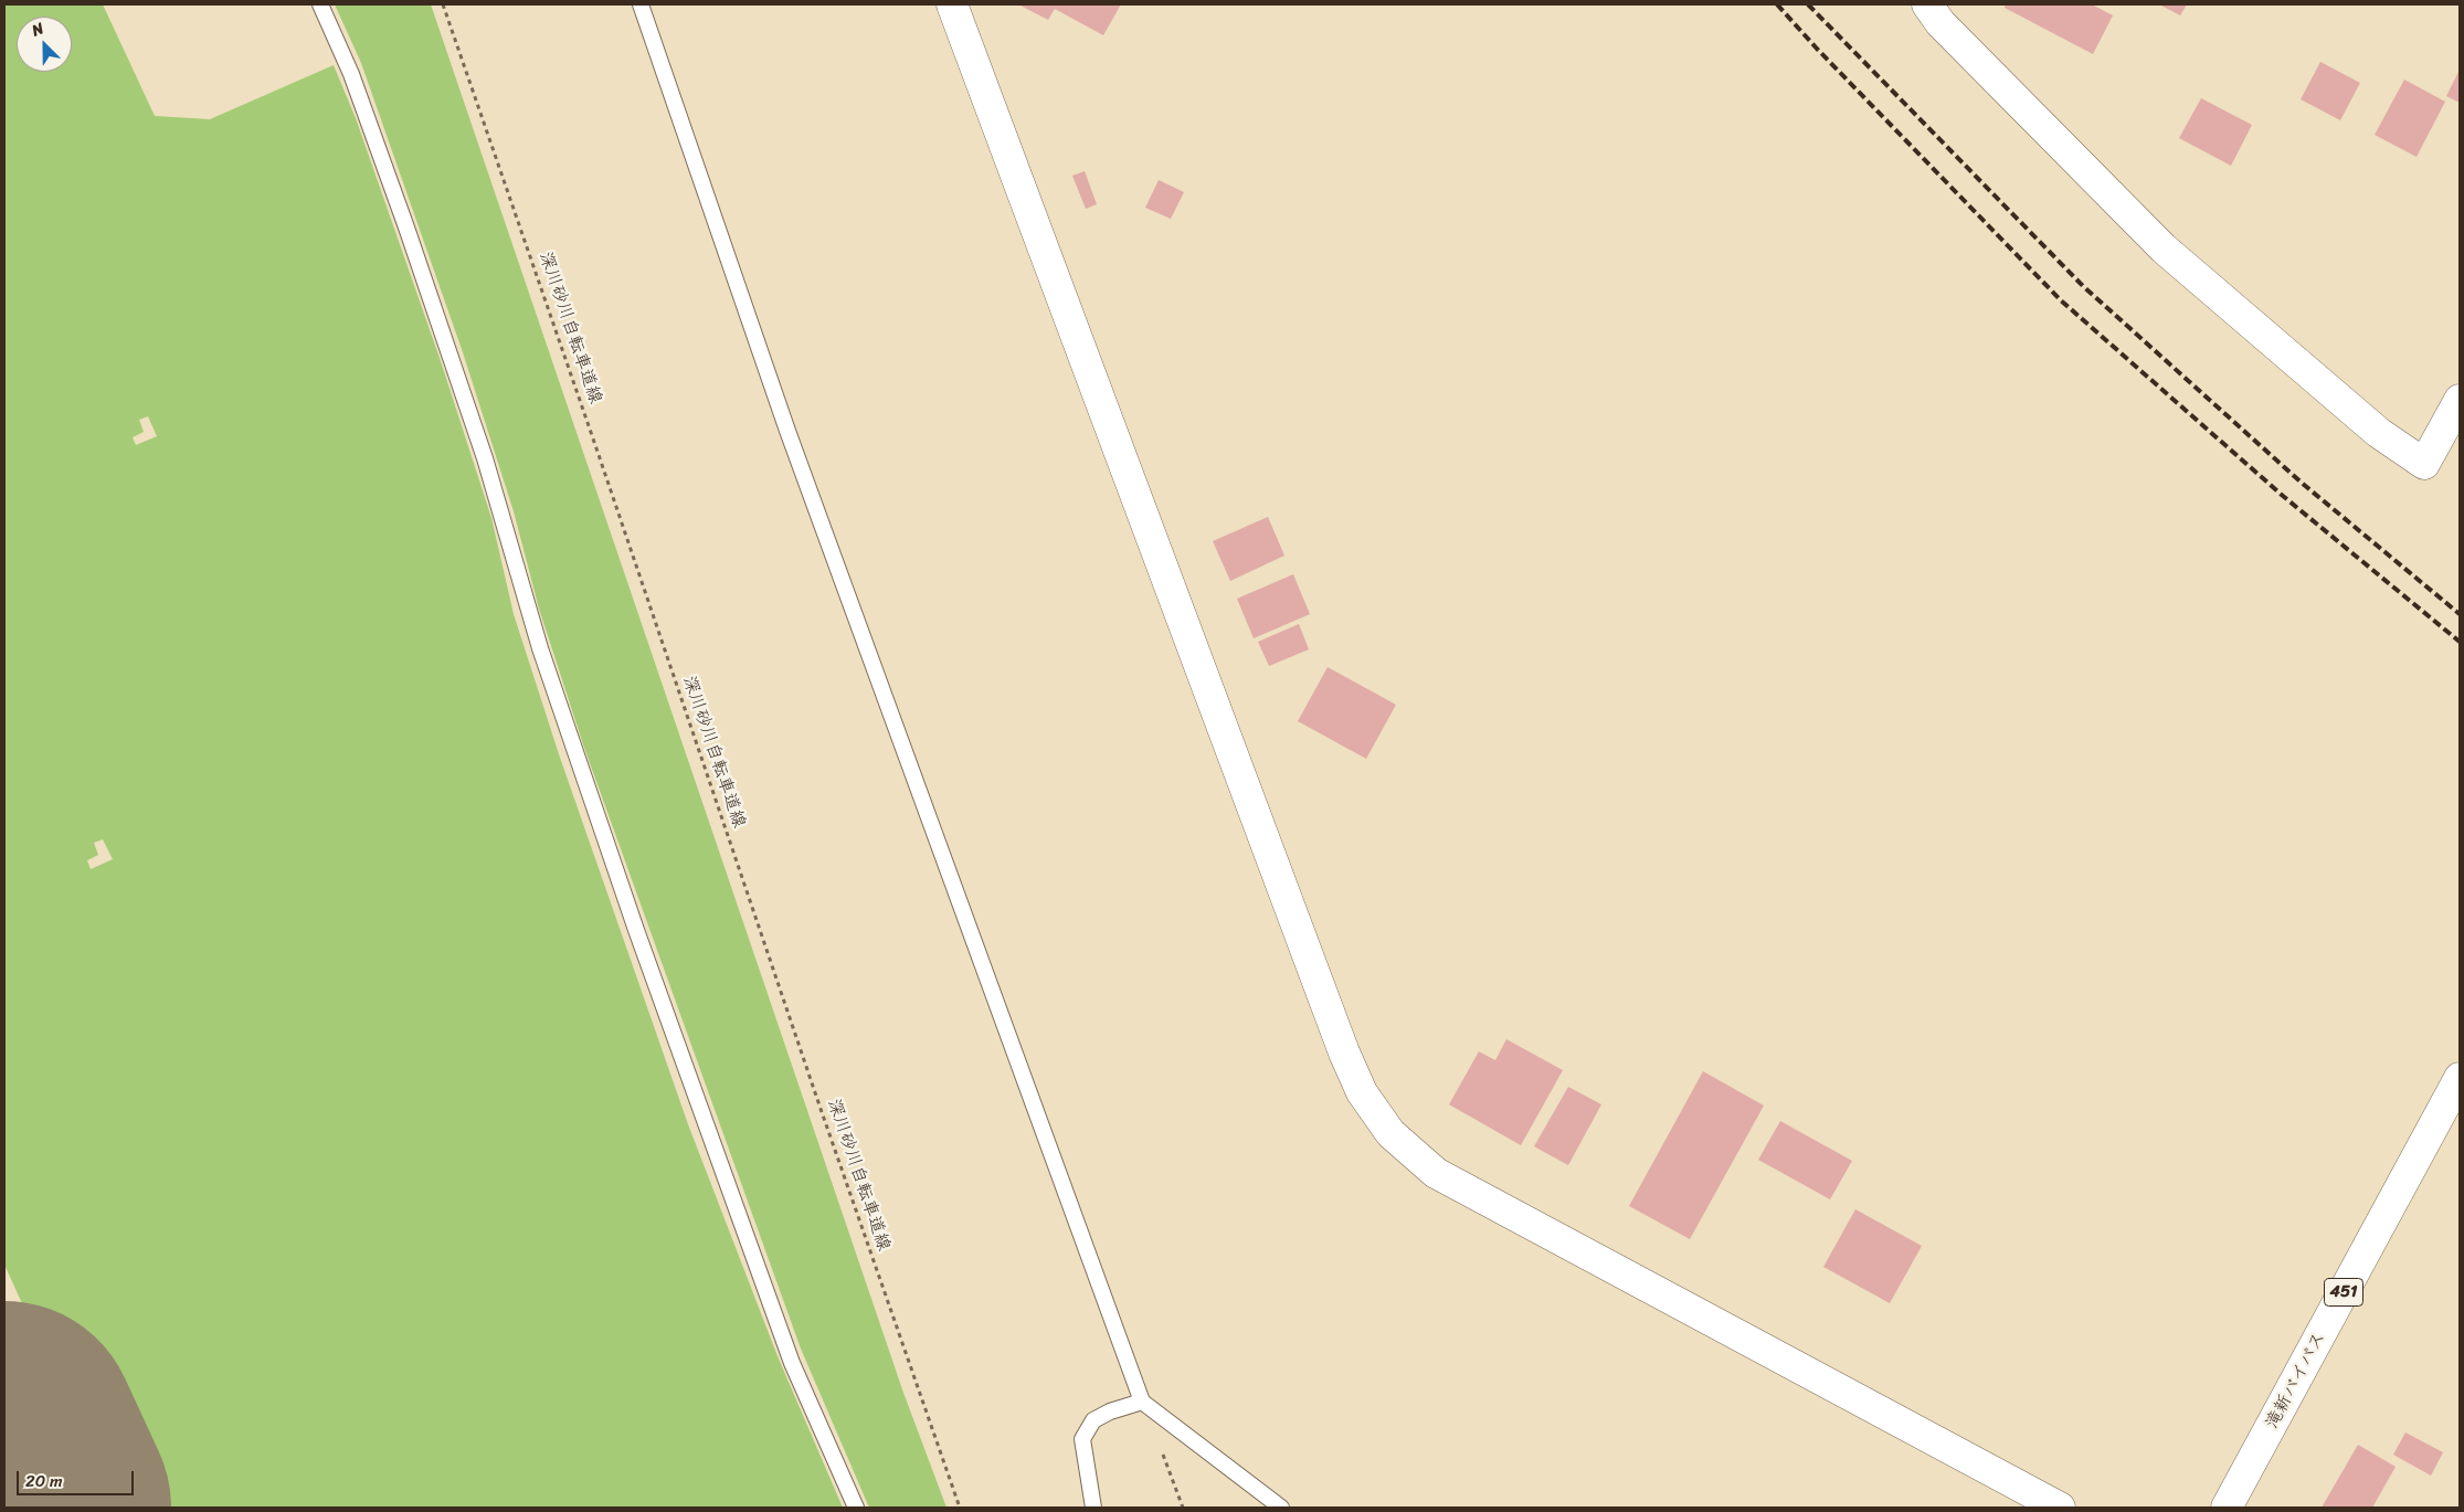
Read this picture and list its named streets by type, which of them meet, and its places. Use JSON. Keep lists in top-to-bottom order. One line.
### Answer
{"streets":{"main road":["451","滝新バイパス"],"path":["深川砂川自転車道線"]},"scale_bar":"20 m","north":"top left"}
